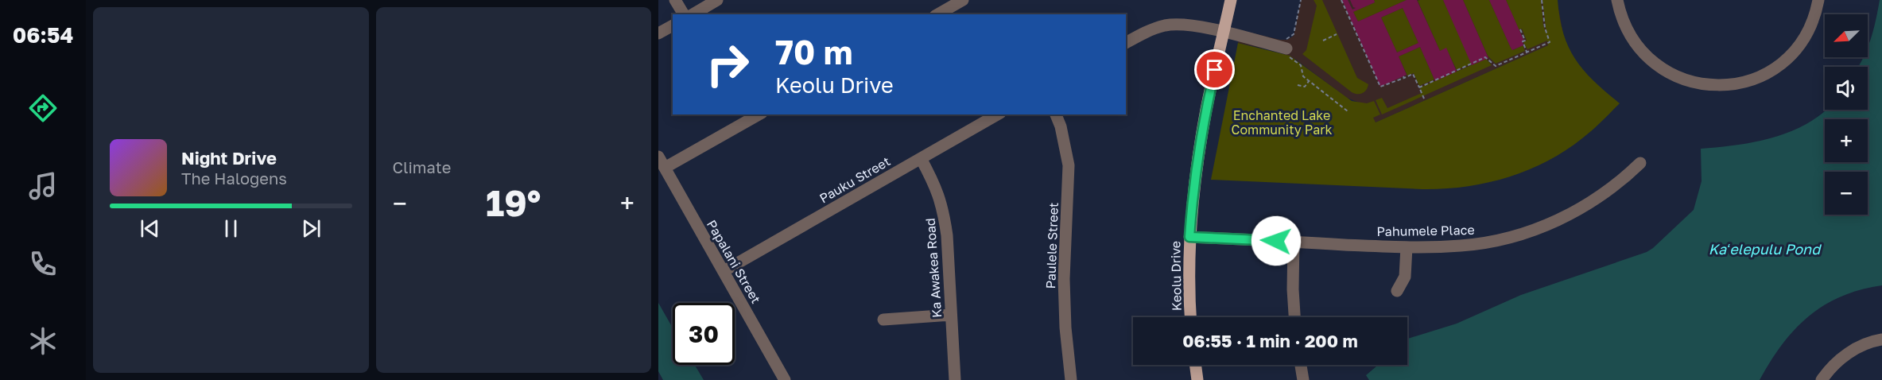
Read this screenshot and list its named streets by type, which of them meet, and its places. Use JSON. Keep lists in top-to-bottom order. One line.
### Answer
{"streets":{"main road":["Keolu Drive"],"street":["Pauku Street","Pahumele Place","Paulele Street","Papalani Street","Ka Awakea Road"]},"crossings":[["Pauku Street","Papalani Street"],["Pauku Street","Ka Awakea Road"],["Pahumele Place","Keolu Drive"]],"water":["Kaʻelepulu Pond"],"parks":["Enchanted Lake Community Park"],"north":"bottom left","page":{"tabs":"06:54","tile":"Climate","map_buttons":["+","−"],"turn":["70 m","Keolu Drive"],"song":["Night Drive","The Halogens"],"heat":["−","19°","+"],"limit":"30","trip":"06:55 · 1 min · 200 m"}}
